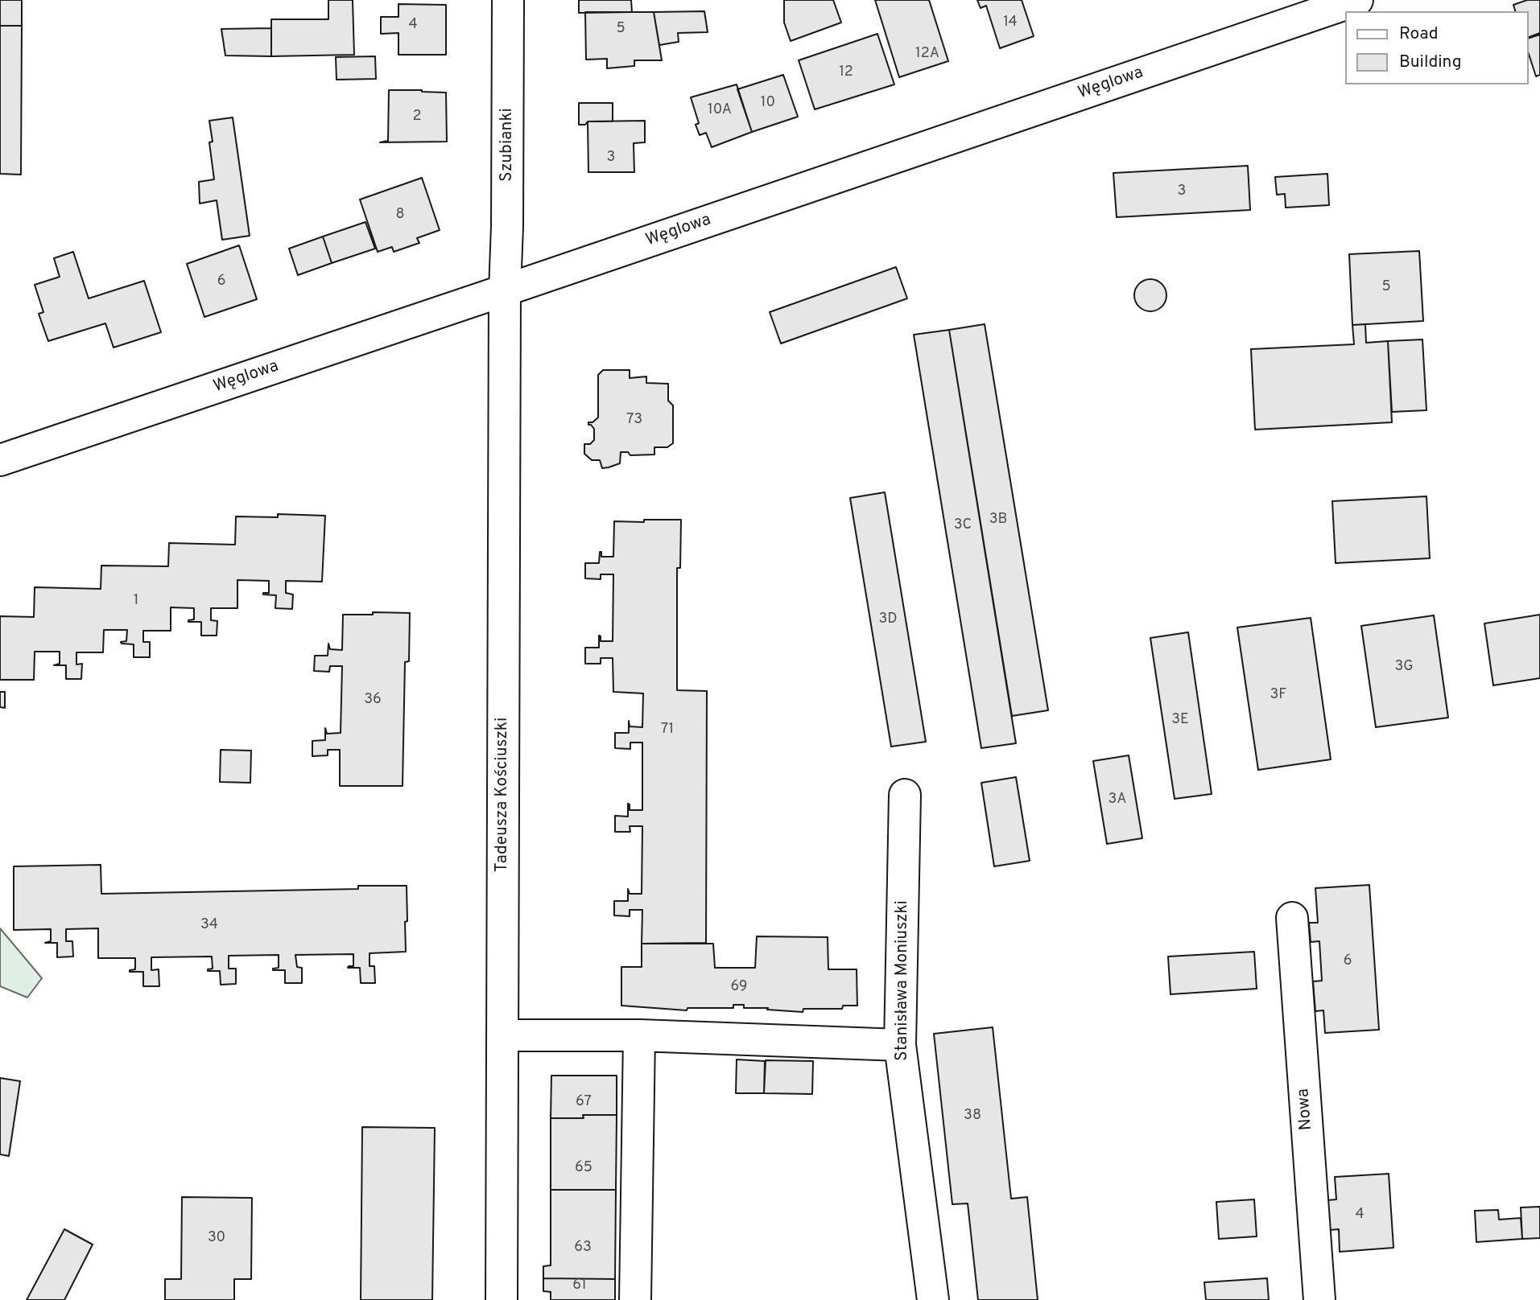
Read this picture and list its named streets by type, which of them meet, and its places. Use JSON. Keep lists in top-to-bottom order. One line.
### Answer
{"streets":{"street":["Węglowa","Szubianki","Tadeusza Kościuszki","Stanisława Moniuszki","Nowa"]},"crossings":[["Węglowa","Szubianki"],["Węglowa","Tadeusza Kościuszki"],["Szubianki","Tadeusza Kościuszki"]],"house_numbers":["14","4","5","12A","12","10","10A","2","3","3","8","6","5","73","3B","3C","1","3D","3G","3F","36","3E","71","3A","34","6","69","67","38","65","4","30","63","61"],"legend":["Road","Building"]}
